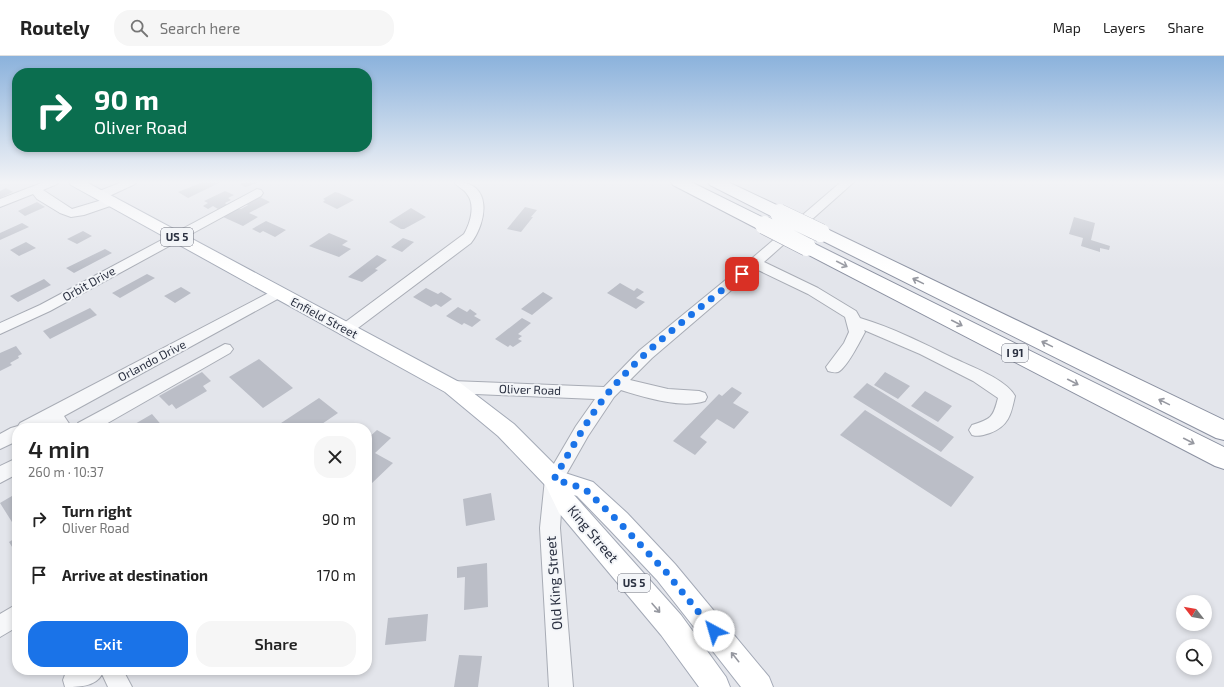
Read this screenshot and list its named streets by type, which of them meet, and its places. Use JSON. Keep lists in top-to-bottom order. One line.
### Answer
{"streets":{"highway":["I 91"],"main road":["US 5","Enfield Street","King Street"],"street":["Orbit Drive","Orlando Drive","Oliver Road","Old King Street"]},"crossings":[["Orbit Drive","Enfield Street"],["Enfield Street","Orlando Drive"],["Enfield Street","Oliver Road"],["Enfield Street","King Street"],["Enfield Street","Old King Street"],["King Street","Old King Street"]],"north":"top left","page":{"header":"Routely","search":"Search here","nav":["Map","Layers","Share"],"turn":["90 m","Oliver Road"],"heading":["4 min","260 m · 10:37"],"list":[{"name":"Turn right","note":"Oliver Road","value":"90 m"},{"name":"Arrive at destination","value":"170 m"}],"buttons":["Exit","Share"]}}
